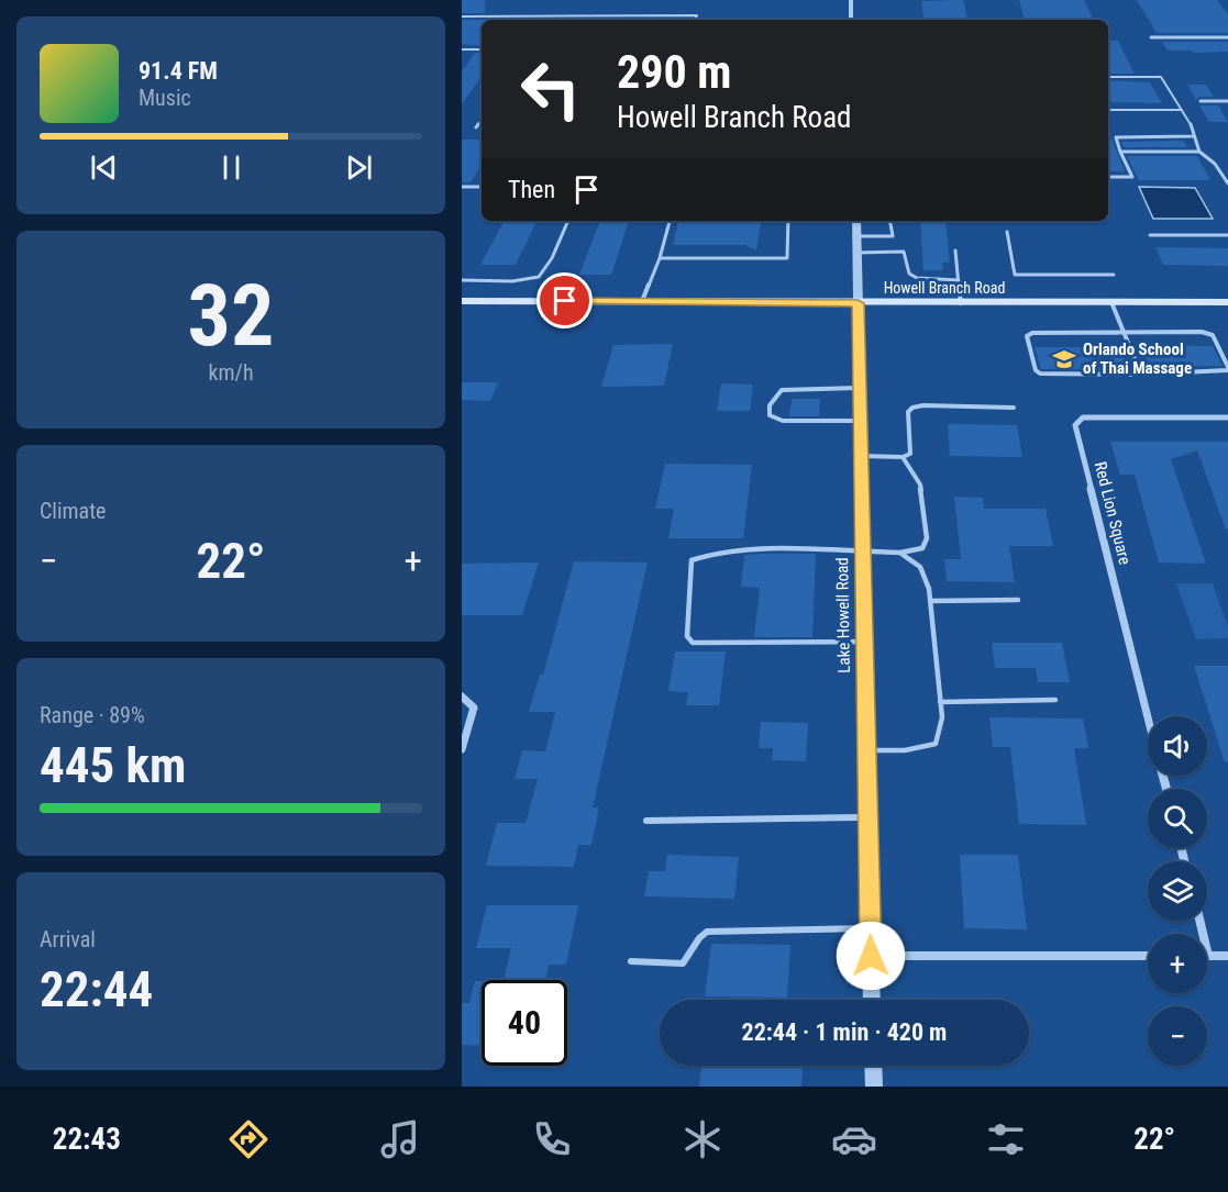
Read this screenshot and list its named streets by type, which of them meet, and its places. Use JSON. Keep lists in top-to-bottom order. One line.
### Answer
{"streets":{"main road":["Howell Branch Road"],"street":["Red Lion Square","Lake Howell Road"]},"crossings":[["Howell Branch Road","Lake Howell Road"]],"places":{"school or university":["Orlando School of Thai Massage"]},"page":{"turn":["290 m","Howell Branch Road"],"song":["91.4 FM","Music"],"then":"Then","tile":[["32","km/h"],"Climate",["Range · 89%","445 km"],["Arrival","22:44"]],"heat":["−","22°","+"],"map_buttons":["+","−"],"limit":"40","trip":"22:44 · 1 min · 420 m","tabs":["22:43","22°"]}}
